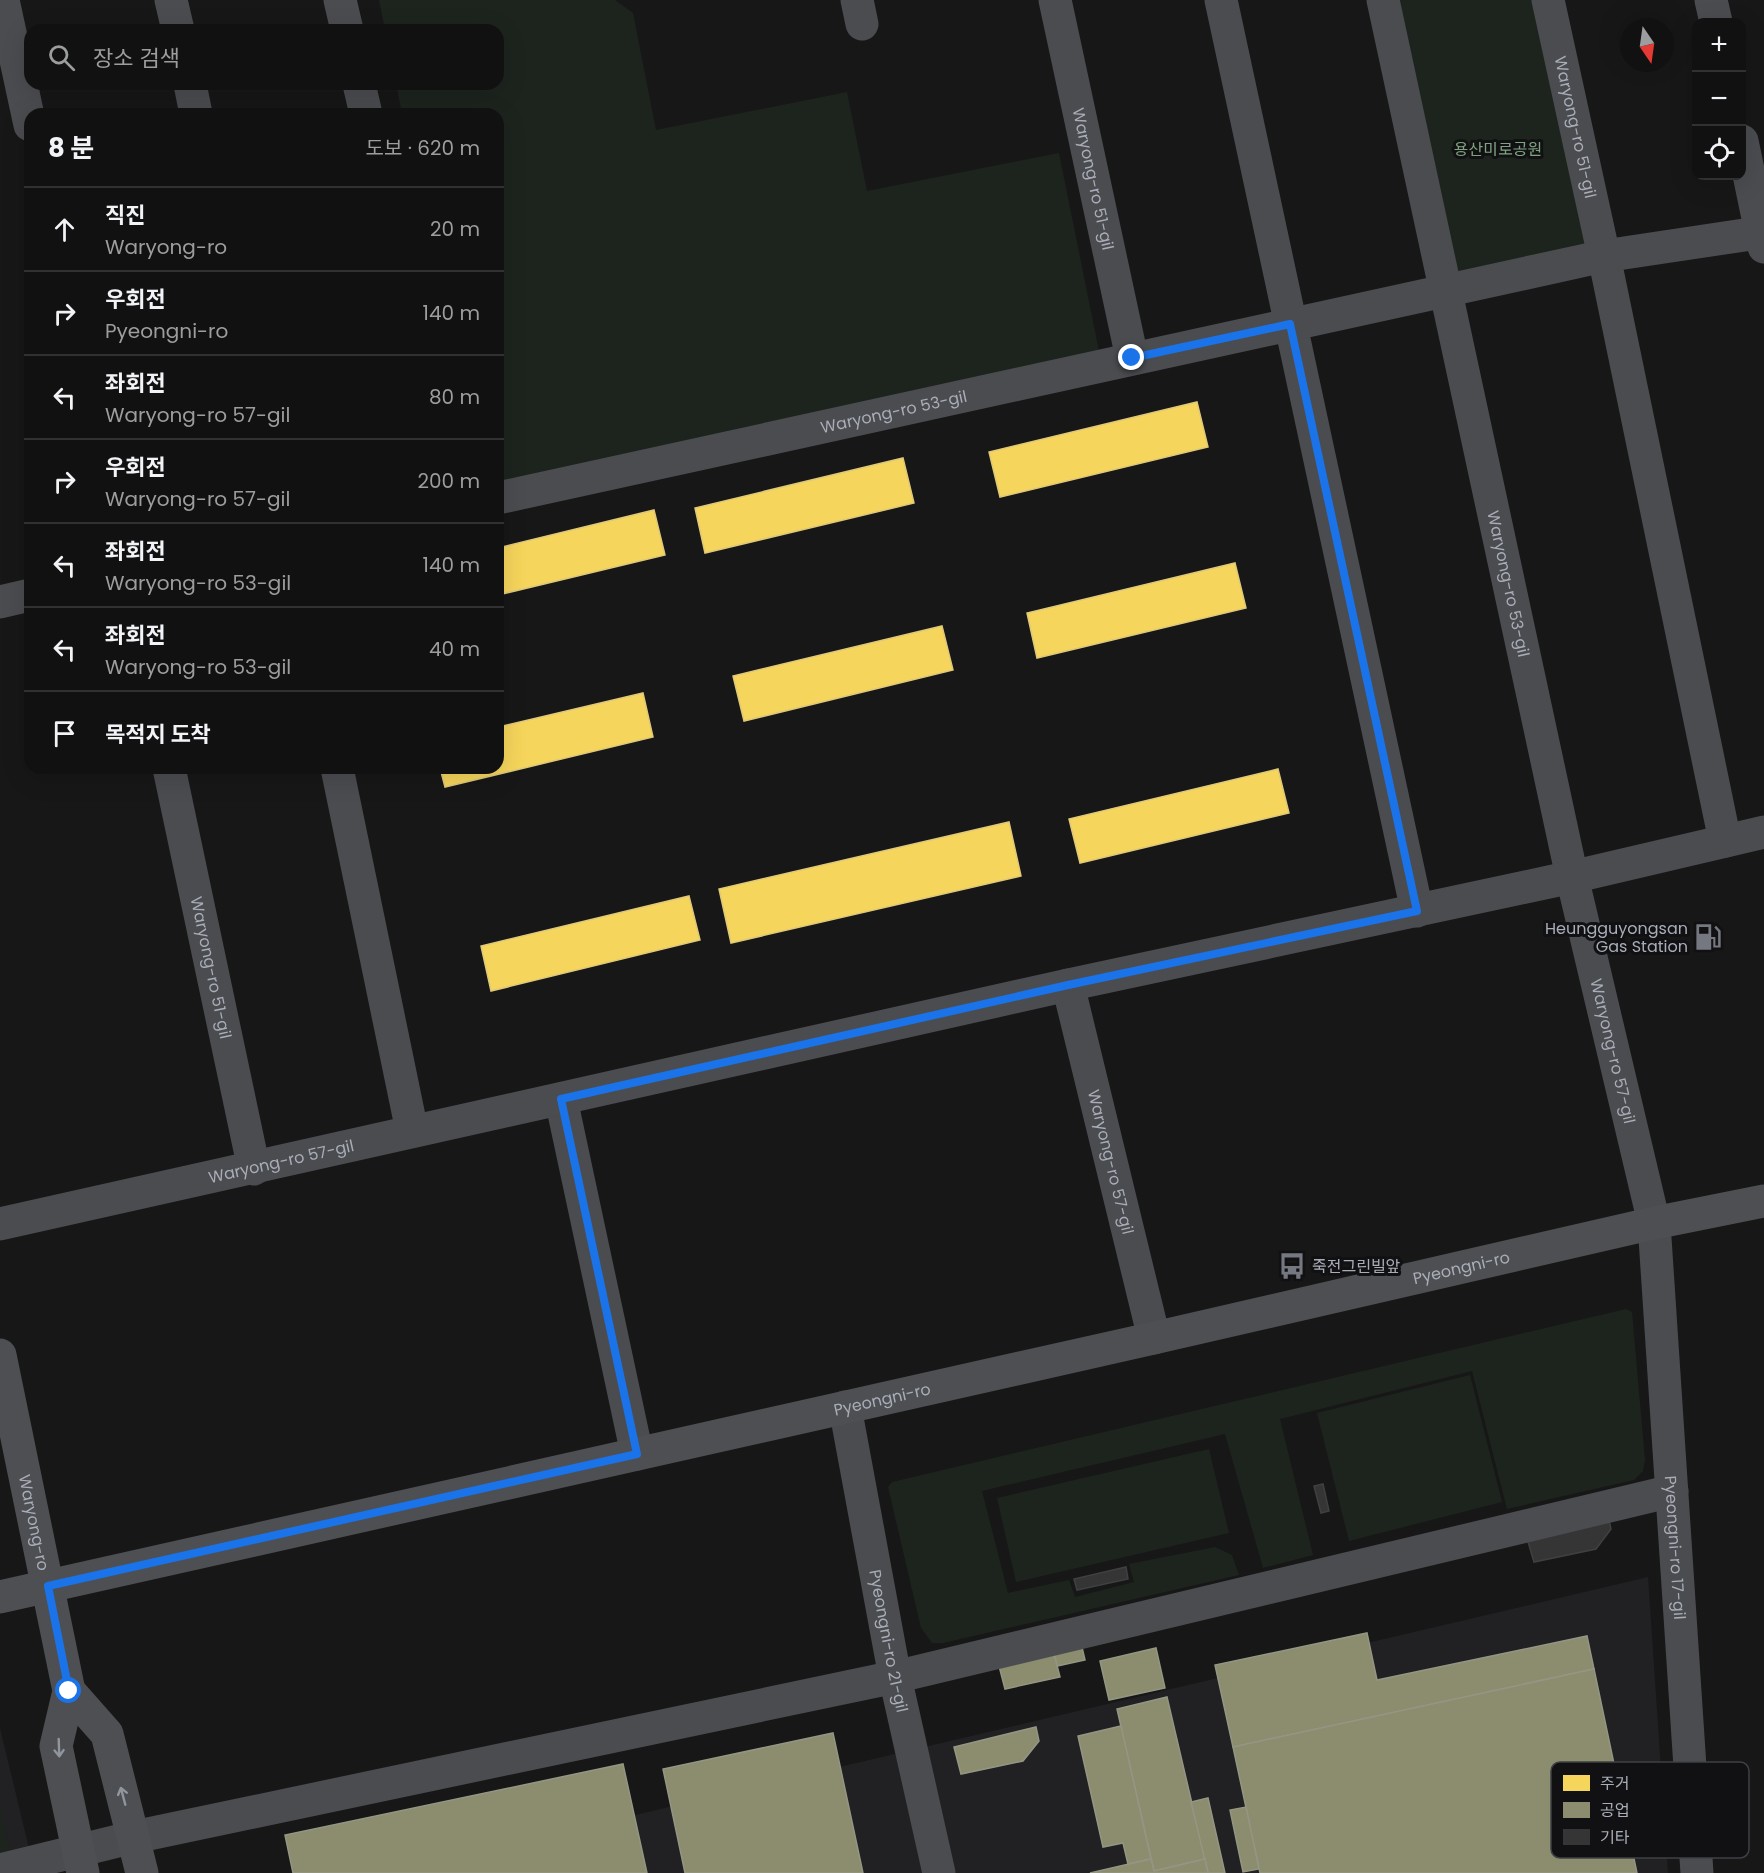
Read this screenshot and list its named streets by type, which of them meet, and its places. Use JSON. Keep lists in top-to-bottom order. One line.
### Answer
{"streets":{"main road":["Pyeongni-ro","Waryong-ro"],"street":["Waryong-ro 51-gil","Waryong-ro 53-gil","Waryong-ro 57-gil","Pyeongni-ro 17-gil","Pyeongni-ro 21-gil"]},"crossings":[["Waryong-ro 51-gil","Waryong-ro 53-gil"],["Waryong-ro 51-gil","Waryong-ro 57-gil"],["Waryong-ro 53-gil","Waryong-ro 57-gil"],["Waryong-ro 57-gil","Pyeongni-ro"],["Waryong-ro 57-gil","Pyeongni-ro 17-gil"],["Pyeongni-ro","Waryong-ro"],["Pyeongni-ro","Pyeongni-ro 17-gil"],["Pyeongni-ro","Pyeongni-ro 21-gil"]],"parks":["용산미로공원"],"places":{"fuel station":["Heungguyongsan Gas Station"],"bus stop":["죽전그린빌앞"]},"legend":["주거","공업","기타"],"north":"bottom","page":{"map_buttons":["+","−"],"search":"장소 검색","heading":["8 분","도보 · 620 m"],"list":[["직진","Waryong-ro","20 m"],["우회전","Pyeongni-ro","140 m"],["좌회전","Waryong-ro 57-gil","80 m"],["우회전","Waryong-ro 57-gil","200 m"],["좌회전","Waryong-ro 53-gil","140 m"],["좌회전","Waryong-ro 53-gil","40 m"],"목적지 도착"]}}
